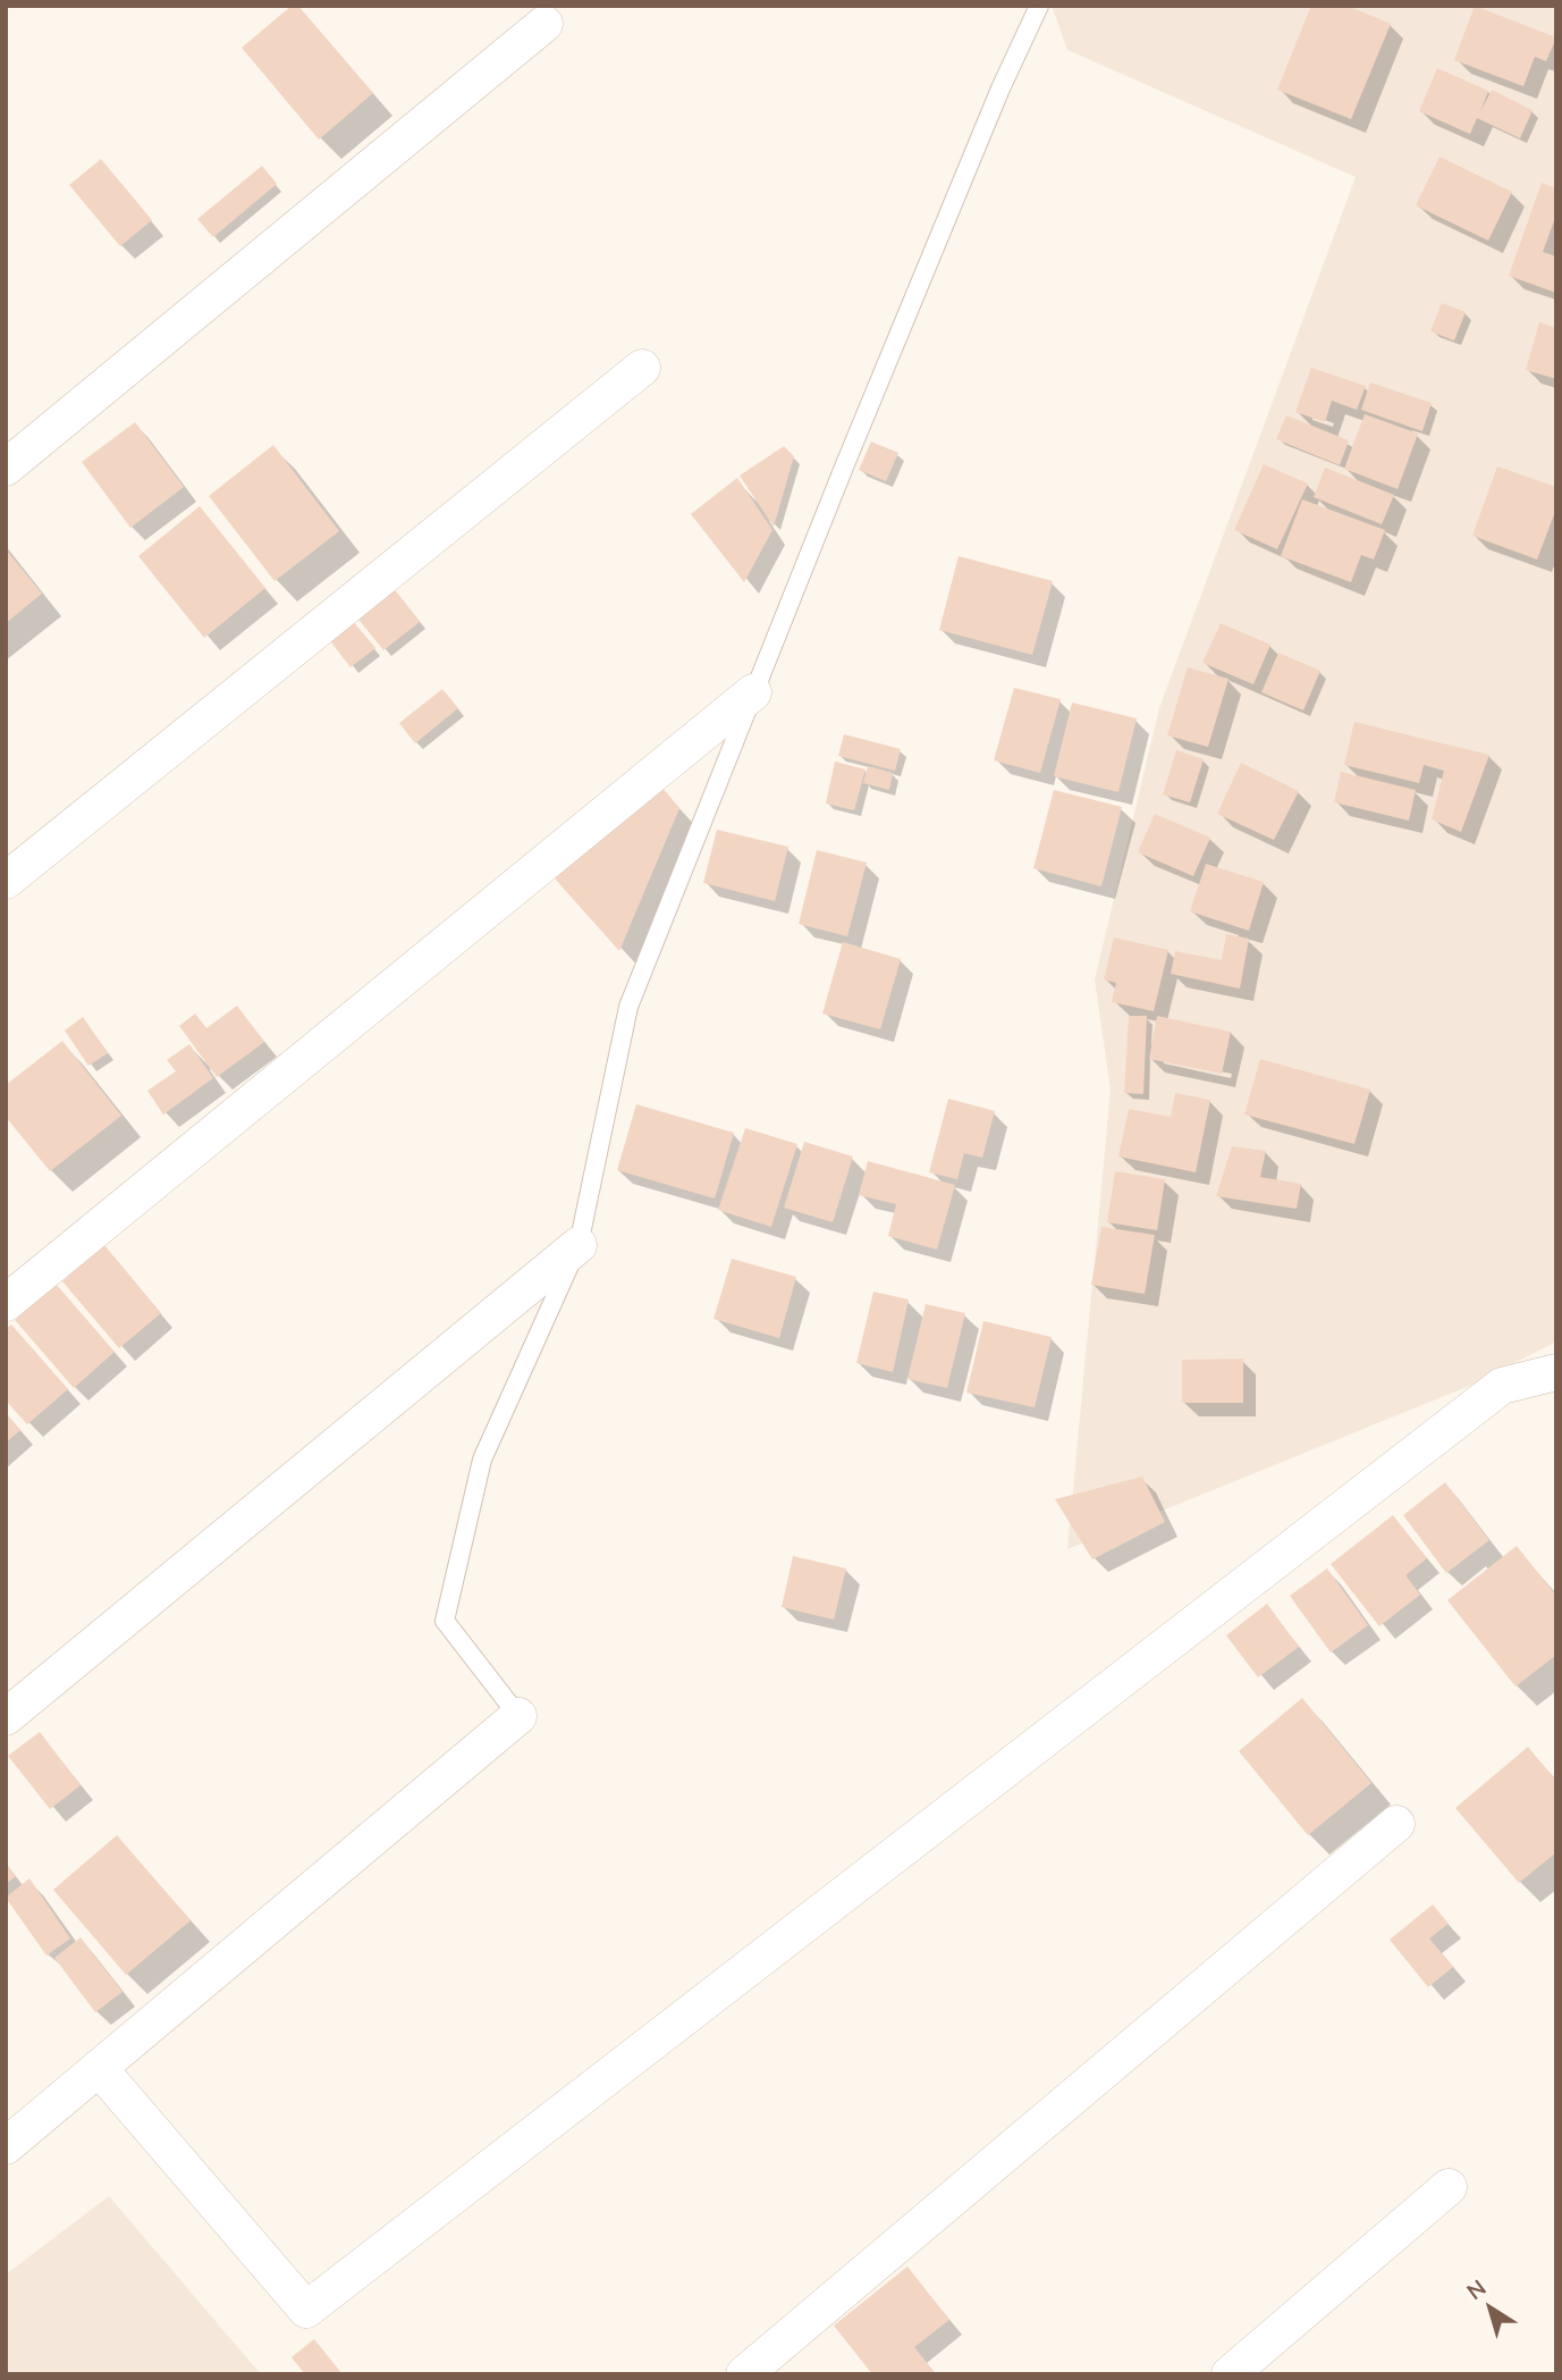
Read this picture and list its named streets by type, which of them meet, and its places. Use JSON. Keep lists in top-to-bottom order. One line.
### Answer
{"north":"top left"}
